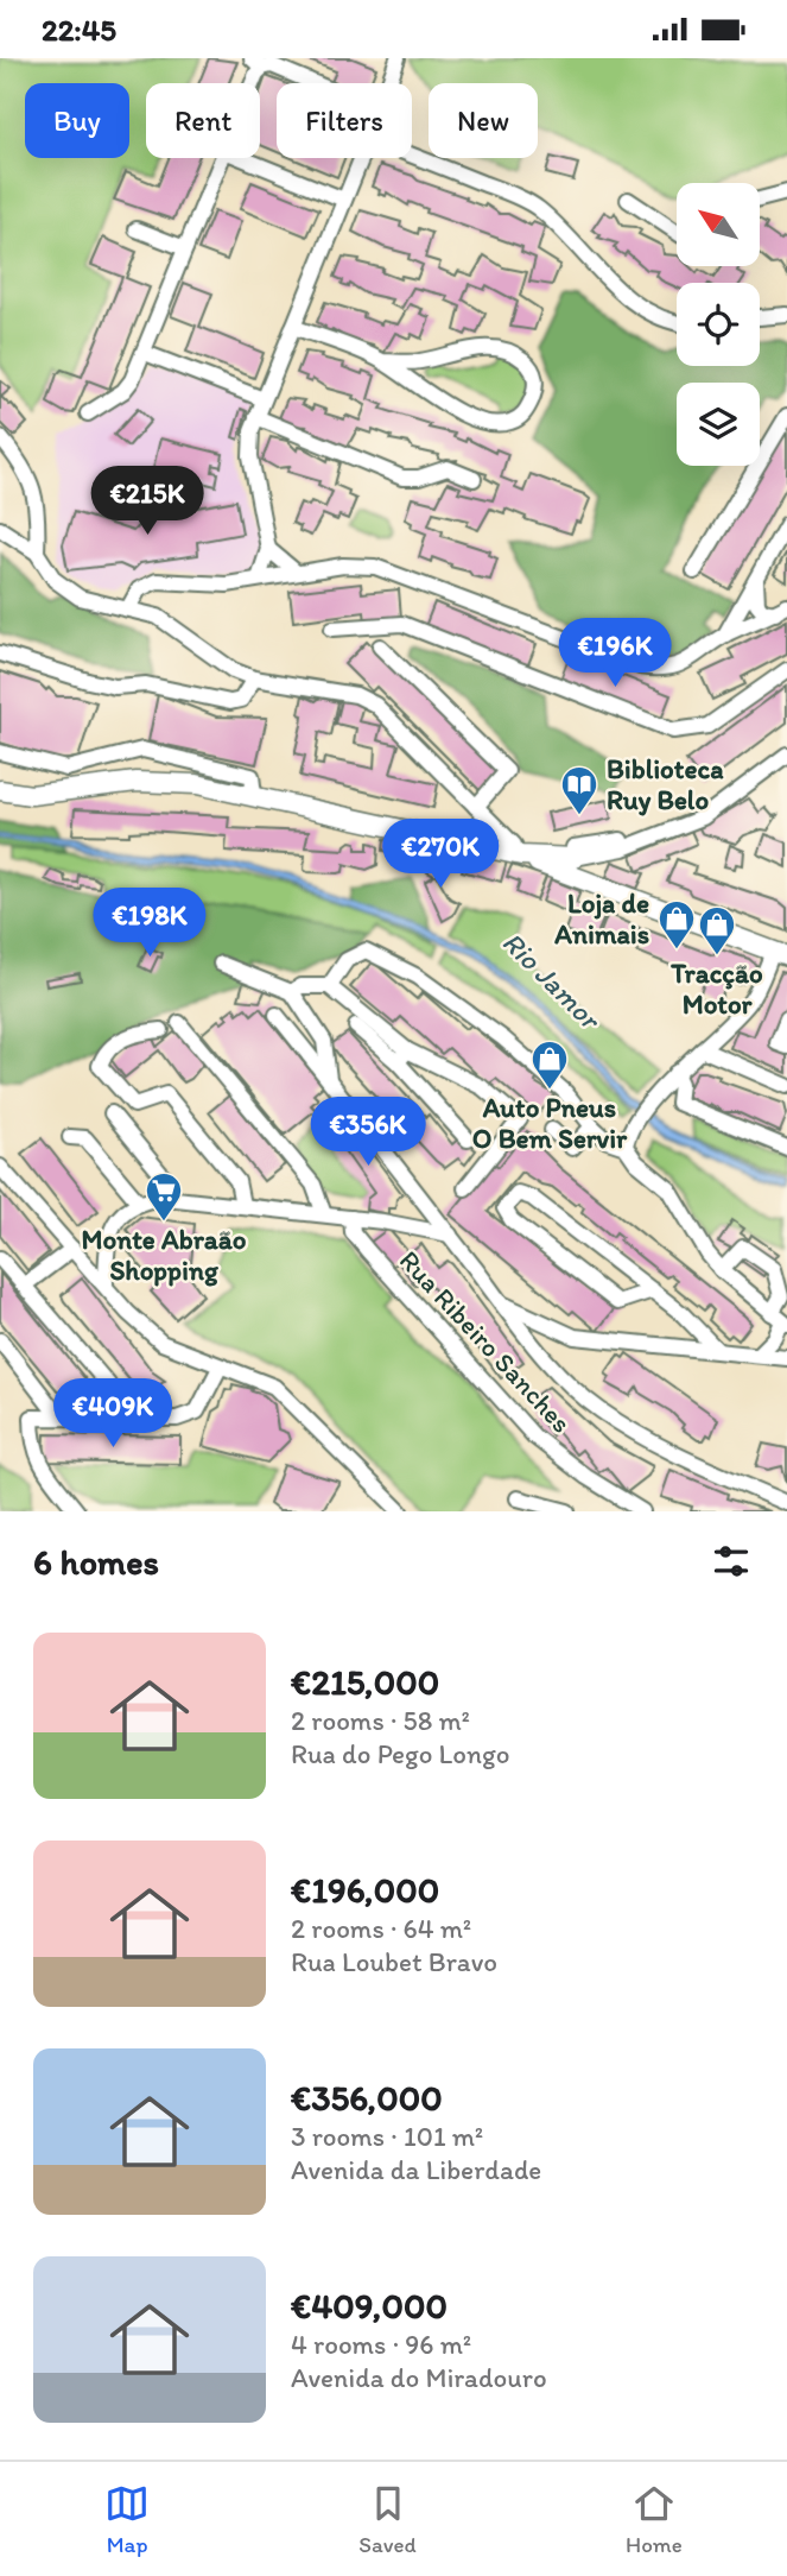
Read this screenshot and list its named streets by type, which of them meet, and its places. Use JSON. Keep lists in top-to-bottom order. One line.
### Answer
{"streets":{"street":["Rua Ribeiro Sanches"]},"water":["Rio Jamor"],"places":{"library":["Biblioteca Ruy Belo"],"shop":["Loja de Animais","Tracção Motor","Auto Pneus O Bem Servir"],"supermarket":["Monte Abraão Shopping"]},"north":"top left","page":{"status":"22:45","chip":["Buy","Rent","Filters","New"],"price":["€215K","€196K","€270K","€198K","€356K","€409K"],"heading":"6 homes","list":[{"name":"€215,000","note":"2 rooms · 58 m² · Rua do Pego Longo"},{"name":"€196,000","note":"2 rooms · 64 m² · Rua Loubet Bravo"},{"name":"€356,000","note":"3 rooms · 101 m² · Avenida da Liberdade"},{"name":"€409,000","note":"4 rooms · 96 m² · Avenida do Miradouro"}],"tabs":["Map","Saved","Home"]}}
